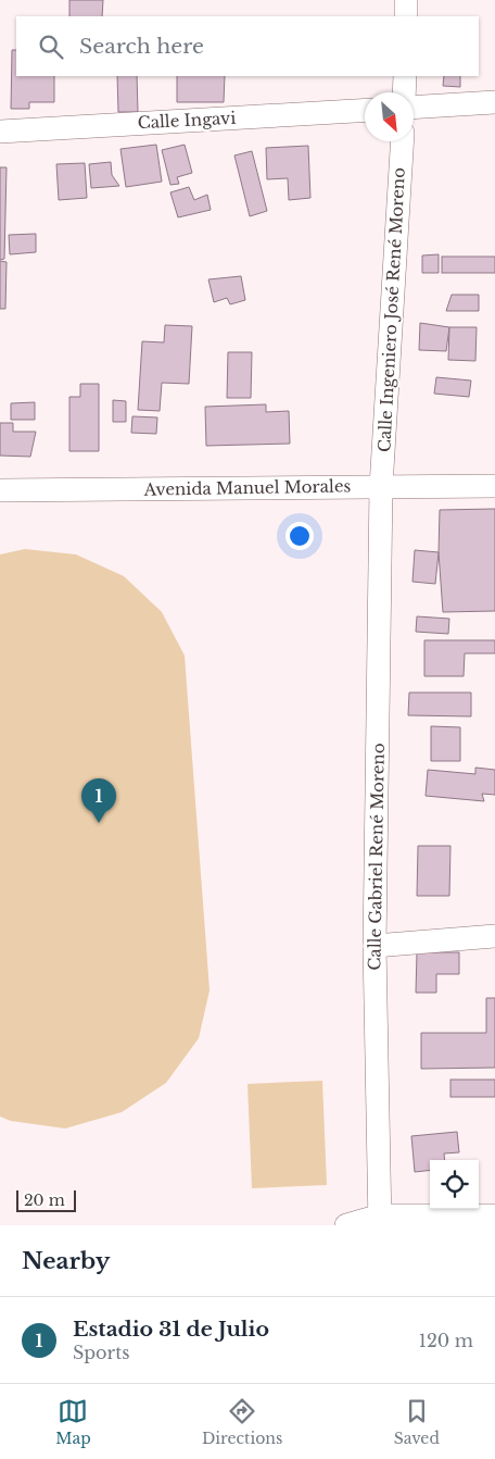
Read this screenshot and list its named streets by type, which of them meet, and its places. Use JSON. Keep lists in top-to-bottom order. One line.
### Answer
{"streets":{"street":["Calle Ingavi","Calle Ingeniero José René Moreno","Avenida Manuel Morales","Calle Gabriel René Moreno"]},"crossings":[["Calle Ingeniero José René Moreno","Avenida Manuel Morales"],["Calle Ingeniero José René Moreno","Calle Gabriel René Moreno"],["Avenida Manuel Morales","Calle Gabriel René Moreno"]],"scale_bar":"20 m","north":"bottom right","page":{"search":"Search here","pins":"1","scale":"20 m","heading":"Nearby","list":[{"mark":"1","name":"Estadio 31 de Julio","note":"Sports","value":"120 m"}],"nav":["Map","Directions","Saved"]}}
